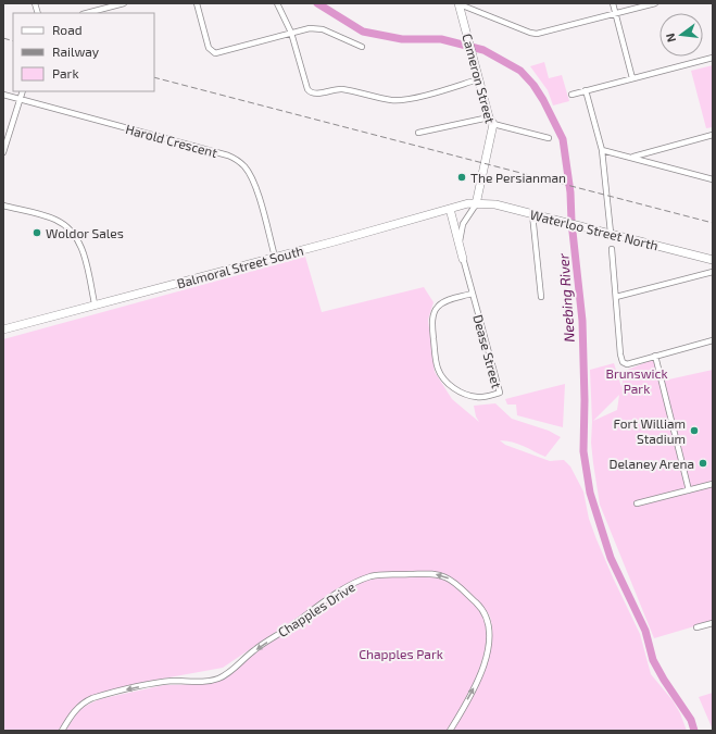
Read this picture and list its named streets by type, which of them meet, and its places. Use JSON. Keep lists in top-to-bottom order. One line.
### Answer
{"streets":{"main road":["Cameron Street","Waterloo Street North","Balmoral Street South"],"street":["Harold Crescent","Dease Street","Chapples Drive"]},"crossings":[["Cameron Street","Waterloo Street North"],["Cameron Street","Balmoral Street South"],["Cameron Street","Dease Street"],["Harold Crescent","Balmoral Street South"],["Waterloo Street North","Balmoral Street South"],["Waterloo Street North","Dease Street"],["Balmoral Street South","Dease Street"]],"water":["Neebing River"],"parks":["Brunswick Park","Chapples Park"],"places":["The Persianman","Woldor Sales","Fort William Stadium","Delaney Arena"],"legend":["Road","Railway","Park"],"north":"left"}
